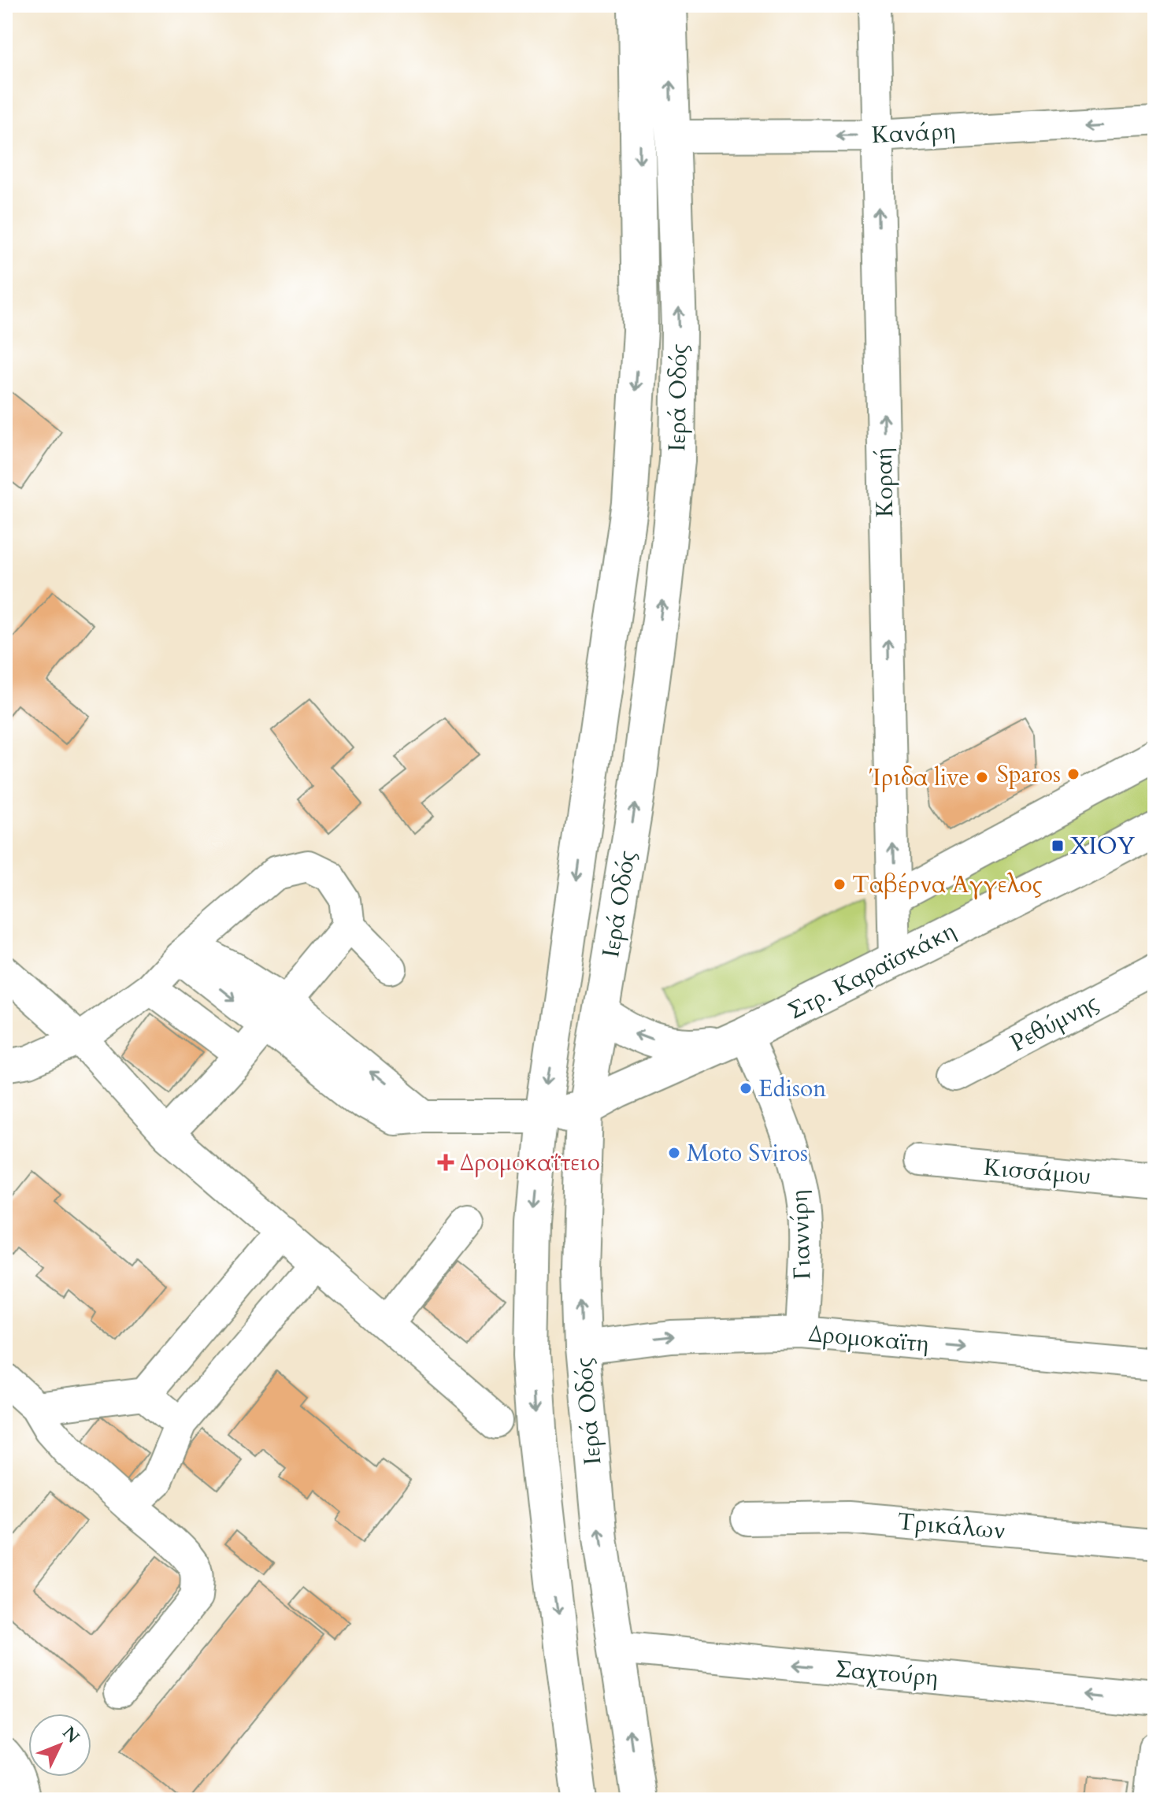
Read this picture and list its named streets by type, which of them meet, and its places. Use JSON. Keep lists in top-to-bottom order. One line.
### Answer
{"streets":{"main road":["Ιερά Οδός","Στρ. Καραϊσκάκη"],"street":["Κανάρη","Κοραή","Ρεθύμνης","Κισσάμου","Γιαννίρη","Δρομοκαϊτη","Τρικάλων","Σαχτούρη"]},"crossings":[["Κανάρη","Ιερά Οδός"],["Κανάρη","Κοραή"],["Ιερά Οδός","Στρ. Καραϊσκάκη"],["Ιερά Οδός","Δρομοκαϊτη"],["Ιερά Οδός","Σαχτούρη"],["Κοραή","Στρ. Καραϊσκάκη"],["Στρ. Καραϊσκάκη","Γιαννίρη"],["Γιαννίρη","Δρομοκαϊτη"]],"one_way":["Κανάρη","Κοραή","Δρομοκαϊτη","Σαχτούρη"],"places":{"other":["Sparos","Ίριδα live","Ταβέρνα Άγγελος","Edison","Moto Sviros"],"transit":["ΧΙΟΥ"],"health":["Δρομοκαΐτειο"]},"north":"top right"}
